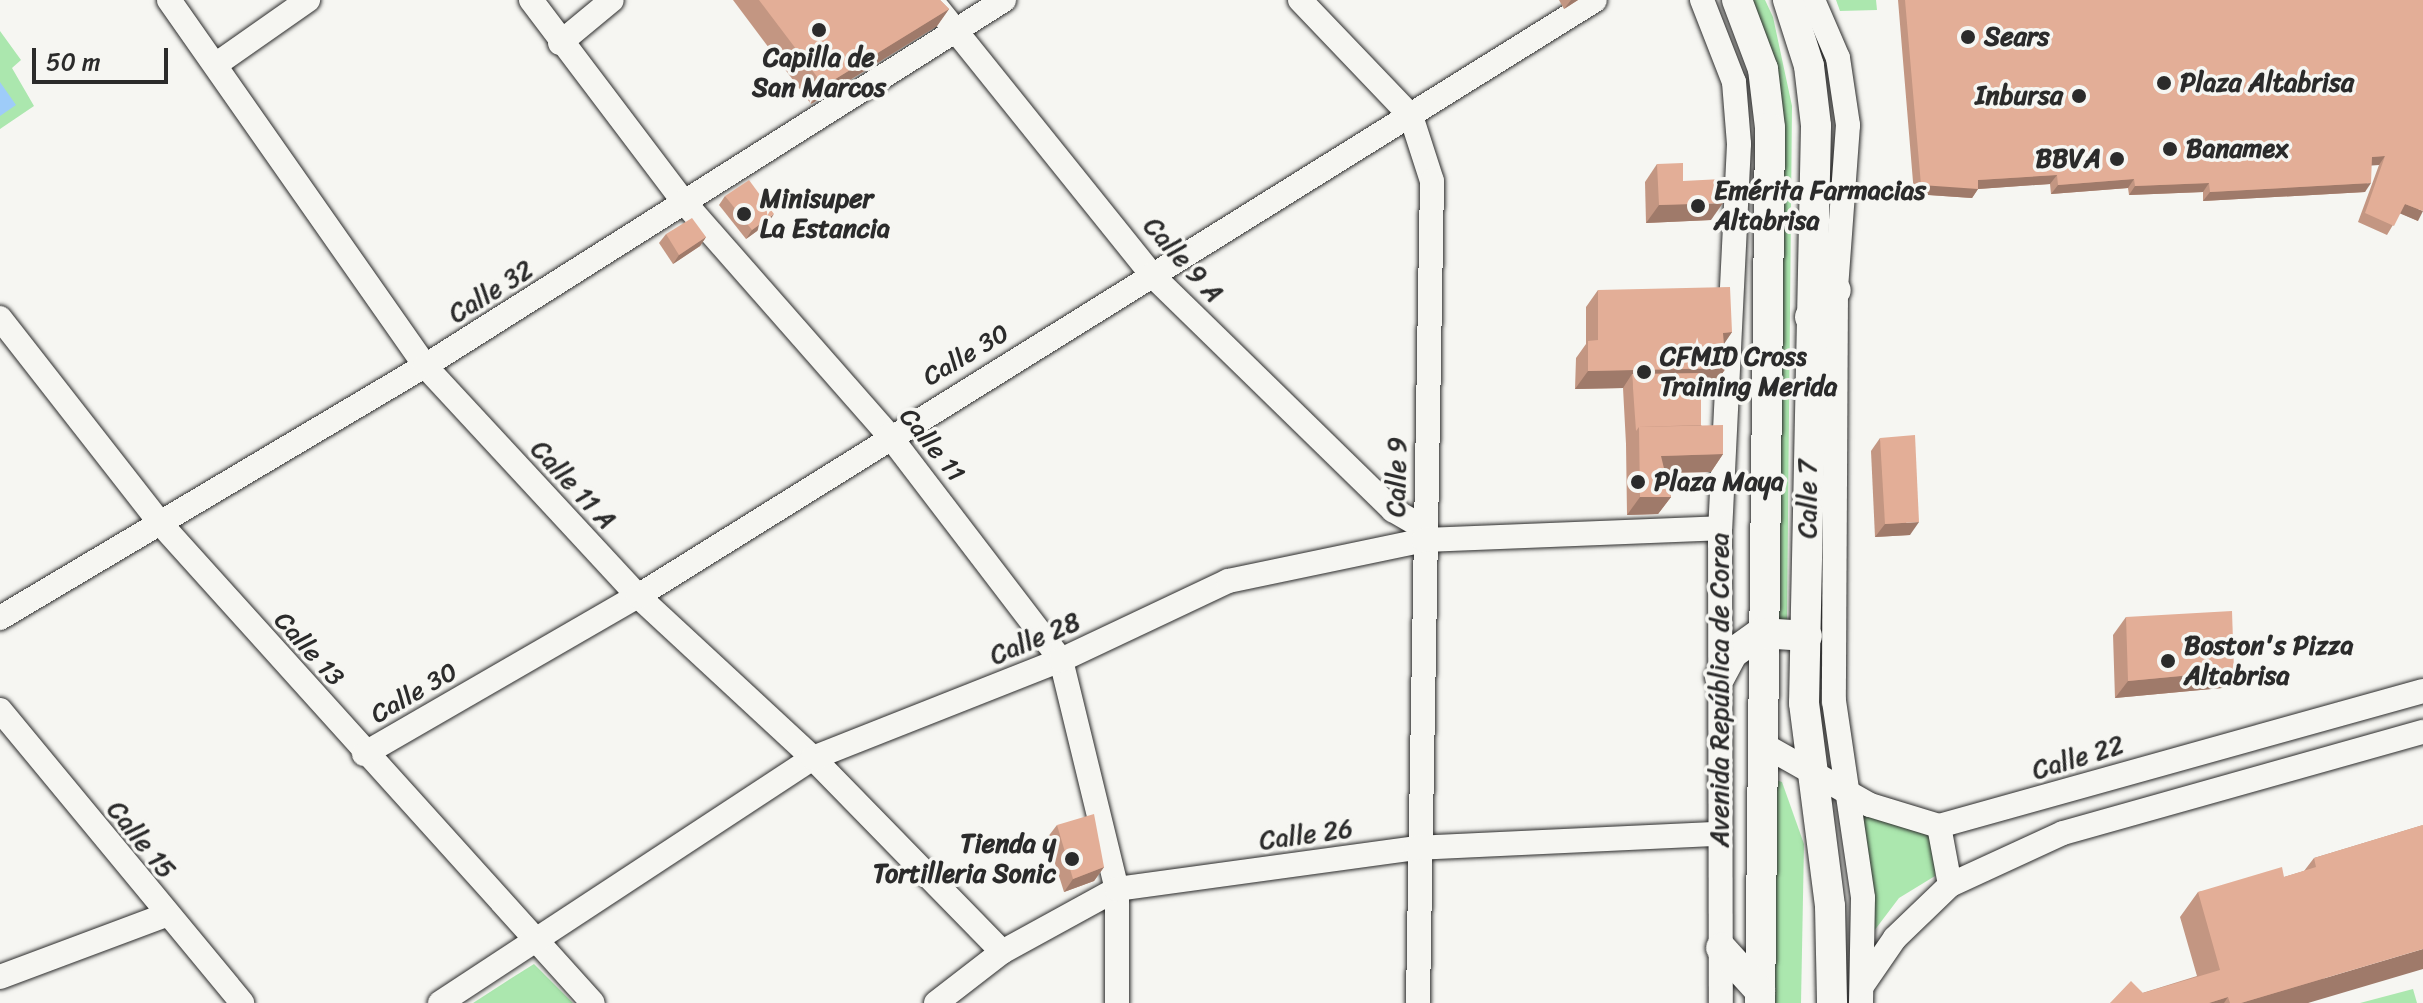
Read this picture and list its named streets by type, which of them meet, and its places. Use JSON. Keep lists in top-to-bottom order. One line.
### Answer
{"streets":{"main road":["Avenida República de Corea"],"street":["Calle 9 A","Calle 32","Calle 30","Calle 11","Calle 9","Calle 11 A","Calle 7","Calle 28","Calle 13","Calle 22","Calle 26","Calle 15"]},"crossings":[["Calle 9 A","Calle 32"],["Calle 9 A","Calle 30"],["Calle 9 A","Calle 9"],["Calle 9 A","Calle 28"],["Calle 32","Calle 11"],["Calle 32","Calle 11 A"],["Calle 32","Calle 13"],["Calle 30","Calle 11"],["Calle 30","Calle 9"],["Calle 30","Calle 11 A"],["Calle 30","Calle 13"],["Calle 11","Calle 28"],["Calle 11","Calle 26"],["Calle 9","Calle 28"],["Calle 9","Calle 26"],["Calle 11 A","Calle 28"],["Calle 11 A","Calle 26"],["Calle 7","Calle 22"],["Calle 28","Calle 13"],["Calle 28","Avenida República de Corea"],["Avenida República de Corea","Calle 22"],["Avenida República de Corea","Calle 26"]],"places":["Capilla de San Marcos","Sears","Plaza Altabrisa","Inbursa","Banamex","BBVA","Emérita Farmacias Altabrisa","Minisuper La Estancia","CFMID Cross Training Merida","Plaza Maya","Boston's Pizza Altabrisa","Tienda y Tortilleria Sonic"],"scale_bar":"50 m"}
